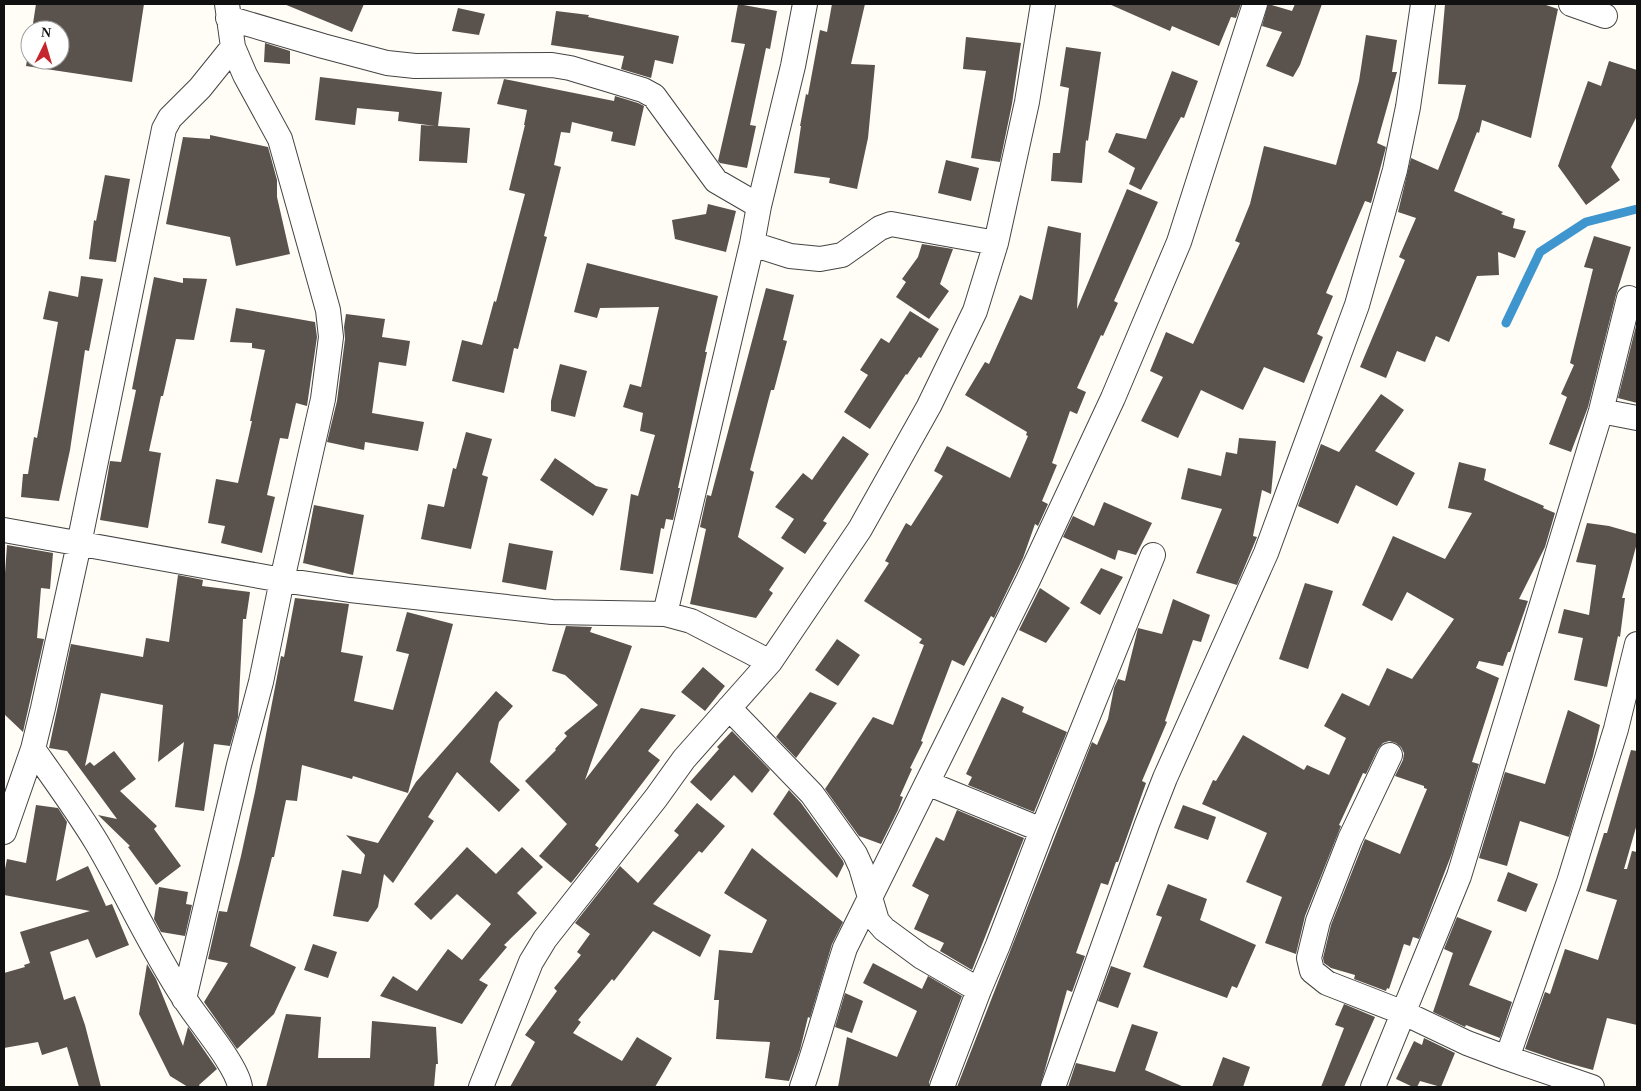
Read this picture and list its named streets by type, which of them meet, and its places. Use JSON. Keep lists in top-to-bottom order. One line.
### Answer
{"north":"top"}
